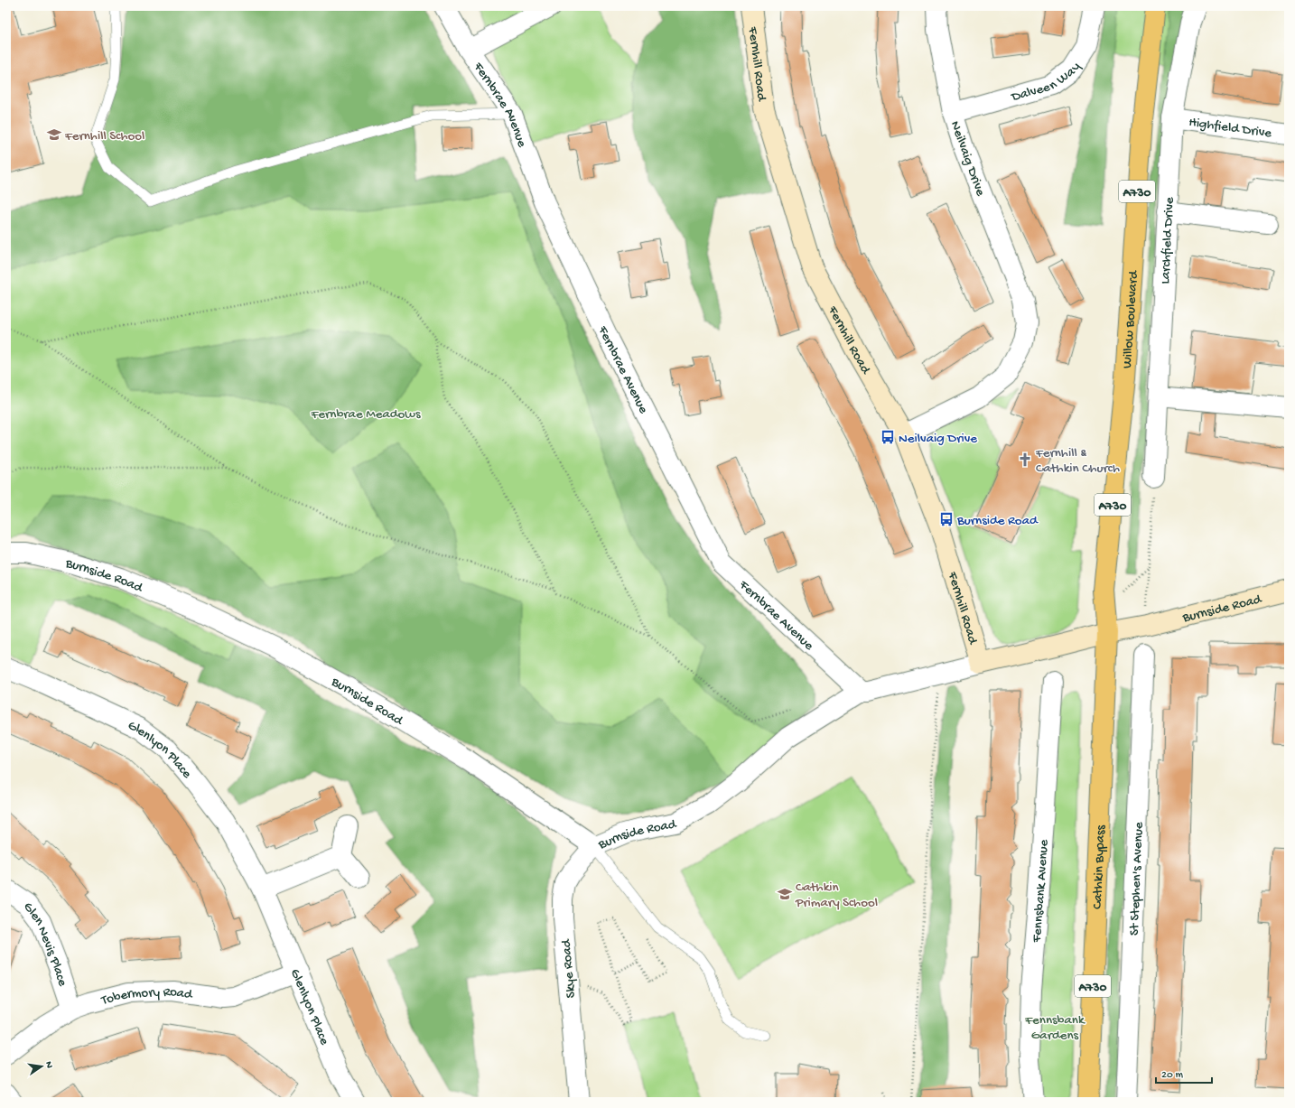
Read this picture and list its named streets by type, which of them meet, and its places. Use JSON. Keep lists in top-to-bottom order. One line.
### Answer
{"streets":{"main road":["A730","Willow Boulevard","Cathkin Bypass"],"street":["Fernhill Road","Dalveen Way","Fernbrae Avenue","Highfield Drive","Neilvaig Drive","Larchfield Drive","Burnside Road","Glenlyon Place","St Stephen's Avenue","Fennsbank Avenue","Glen Nevis Place","Skye Road","Tobermory Road"]},"crossings":[["Fernhill Road","Neilvaig Drive"],["Fernhill Road","Burnside Road"],["Dalveen Way","Neilvaig Drive"],["Fernbrae Avenue","Burnside Road"],["Highfield Drive","Larchfield Drive"],["Willow Boulevard","Burnside Road"],["Willow Boulevard","Cathkin Bypass"],["Burnside Road","Cathkin Bypass"],["Burnside Road","Skye Road"],["Glenlyon Place","Tobermory Road"],["Glen Nevis Place","Tobermory Road"]],"parks":["Fernbrae Meadows","Fennsbank Gardens"],"places":{"school or university":["Fernhill School","Cathkin Primary School"],"bus stop":["Neilvaig Drive","Burnside Road"],"church":["Fernhill & Cathkin Church"]},"scale_bar":"20 m","north":"right"}
